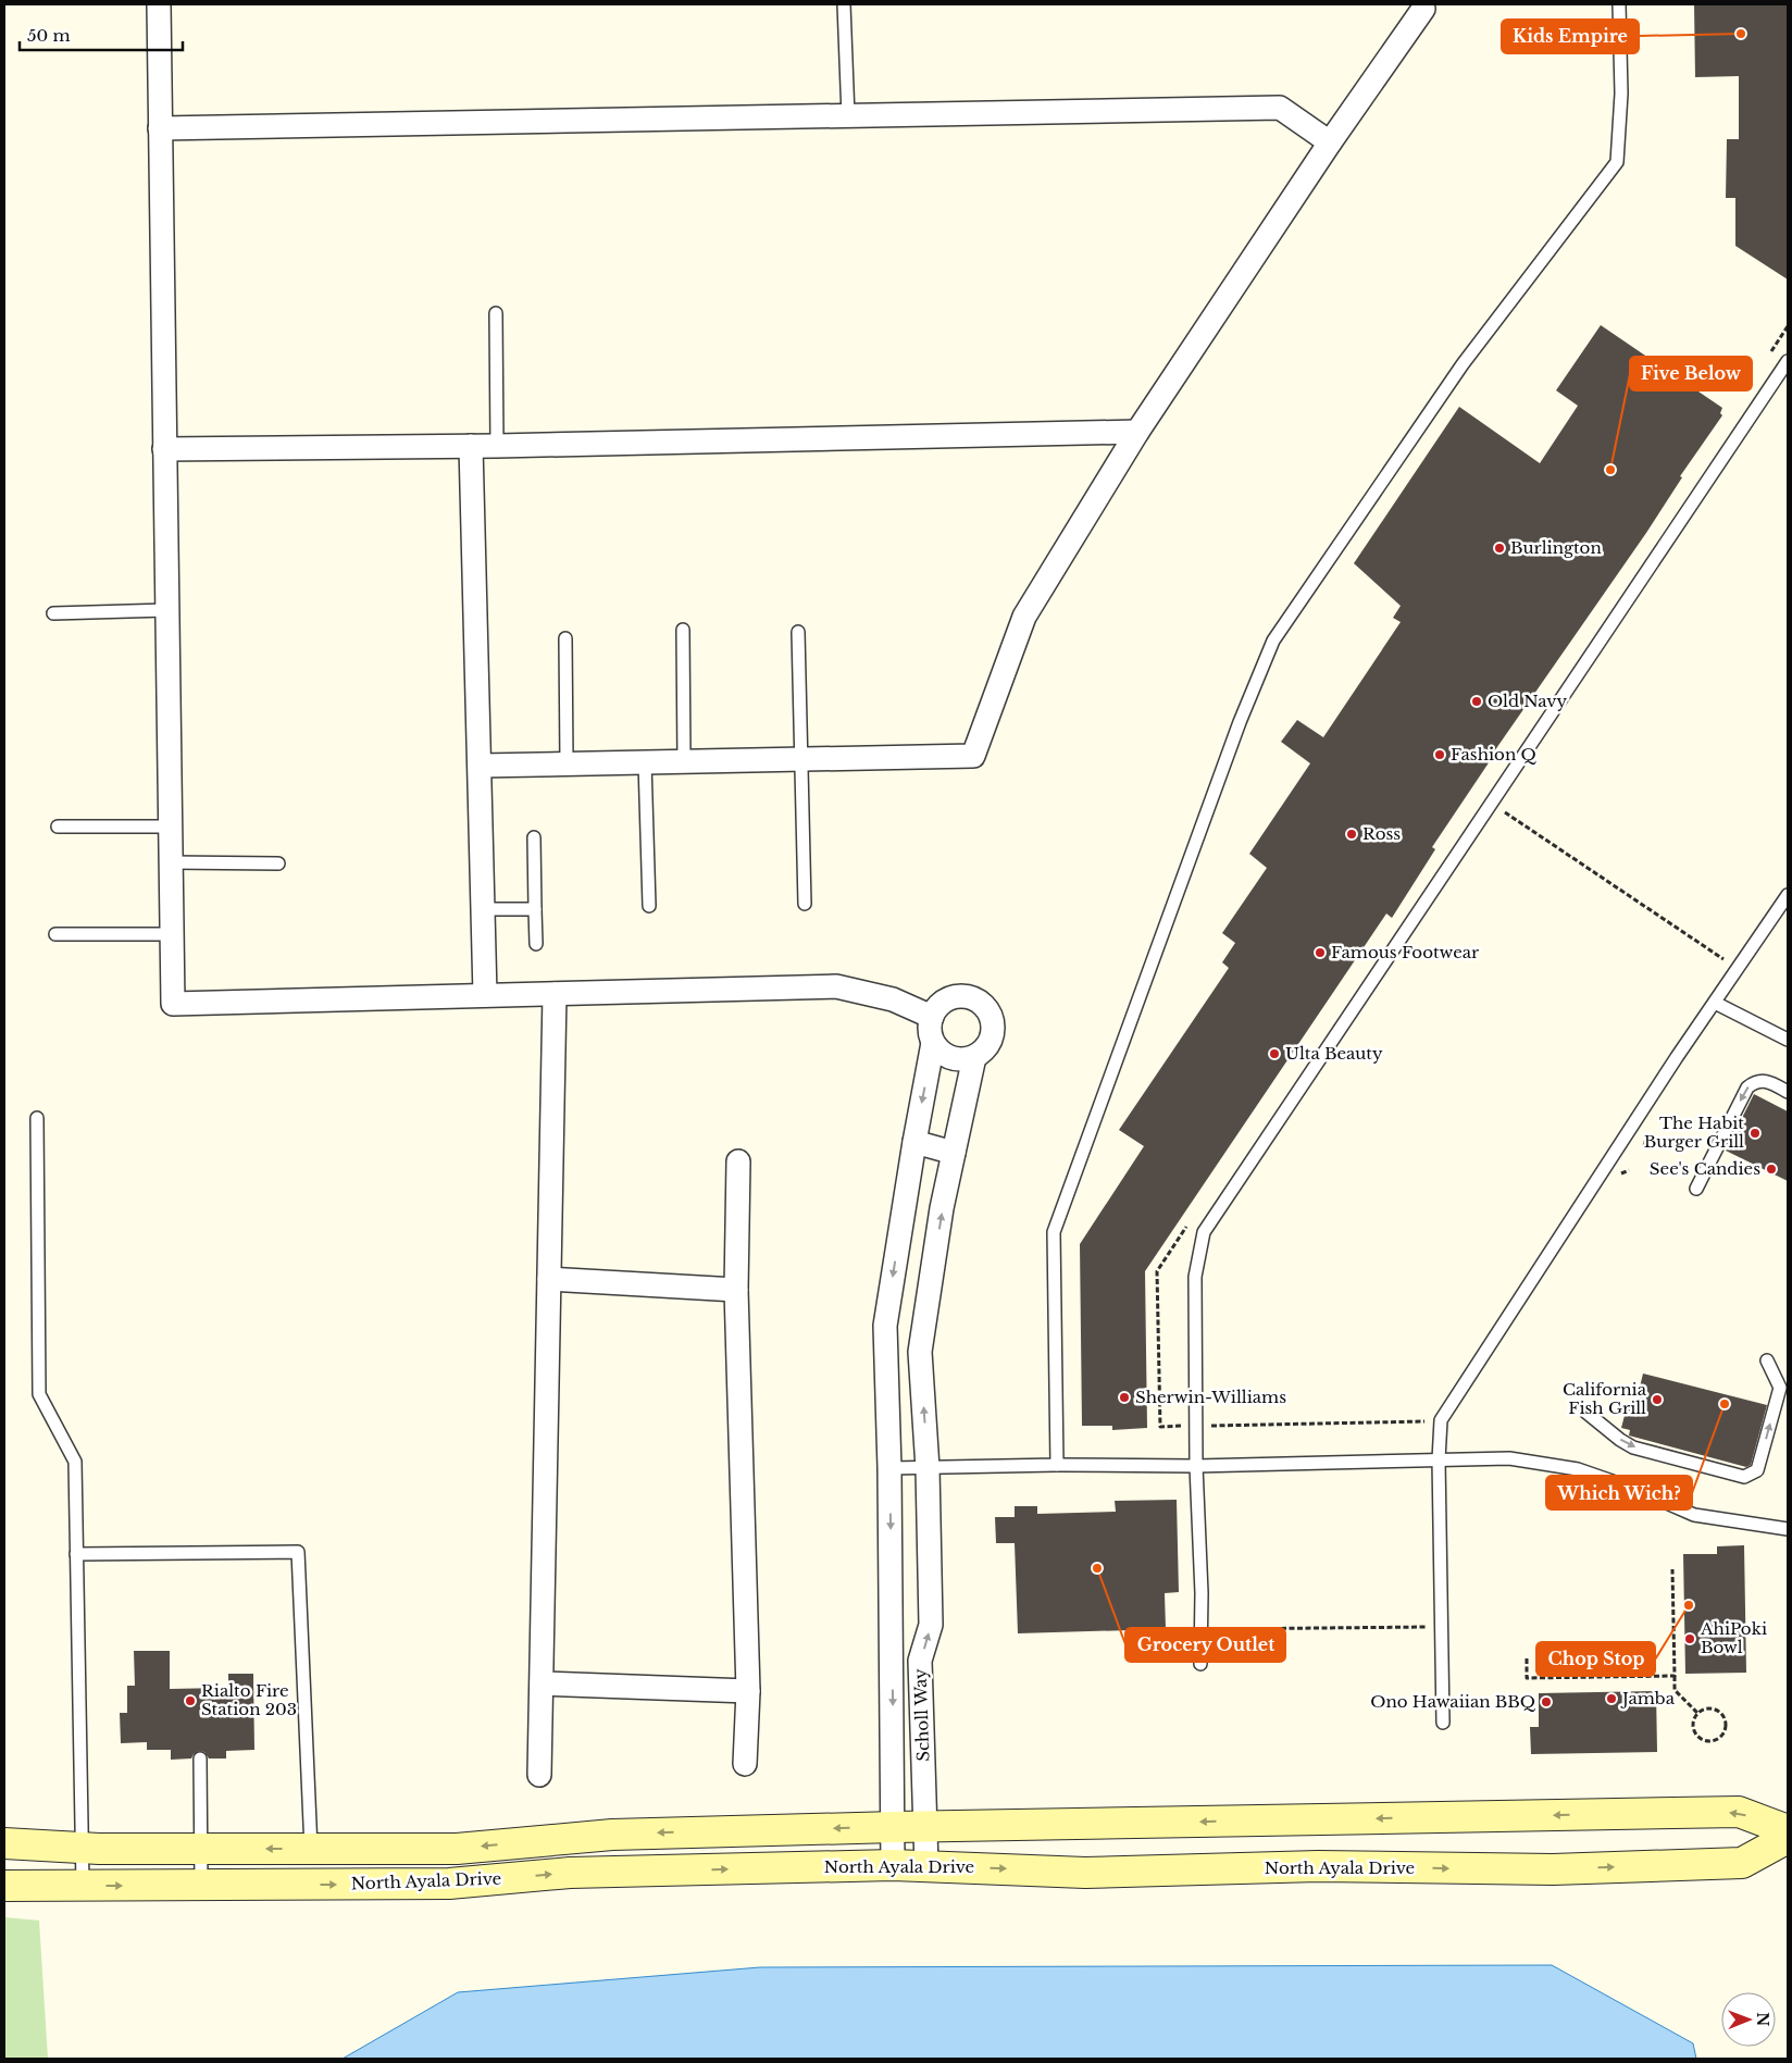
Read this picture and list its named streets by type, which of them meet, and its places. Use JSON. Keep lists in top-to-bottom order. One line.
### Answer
{"streets":{"main road":["North Ayala Drive"],"street":["Scholl Way"]},"crossings":[["Scholl Way","North Ayala Drive"]],"places":["Kids Empire","Five Below","Burlington","Old Navy","Fashion Q","Ross","Famous Footwear","Ulta Beauty","The Habit Burger Grill","See's Candies","Sherwin-Williams","California Fish Grill","Which Wich?","Grocery Outlet","Chop Stop","AhiPoki Bowl","Jamba","Rialto Fire Station 203","Ono Hawaiian BBQ"],"scale_bar":"50 m","north":"right"}
